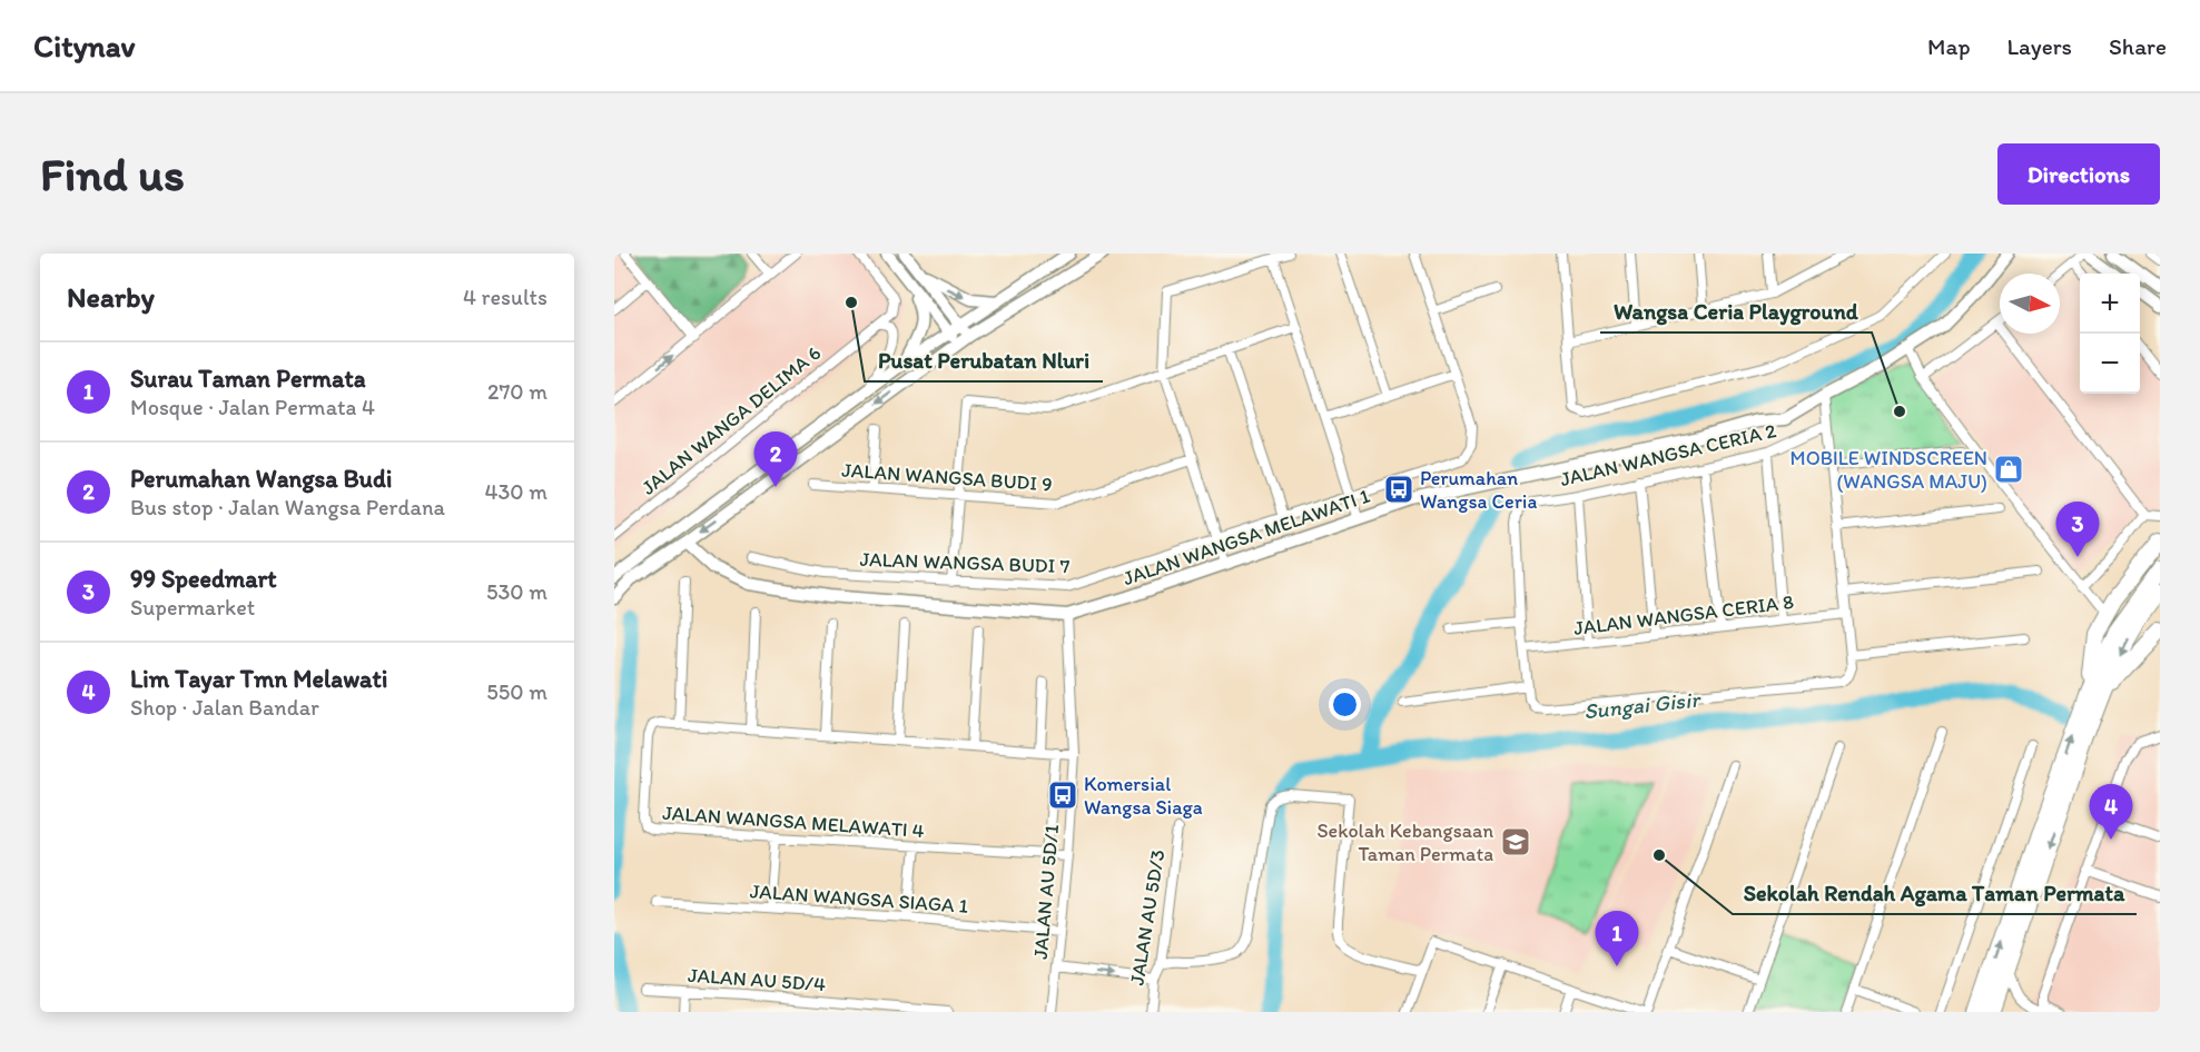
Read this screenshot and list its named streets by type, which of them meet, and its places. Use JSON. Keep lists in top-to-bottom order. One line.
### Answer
{"streets":{"street":["JALAN WANGA DELIMA 6","JALAN WANGSA CERIA 2","JALAN WANGSA BUDI 9","JALAN WANGSA MELAWATI 1","JALAN WANGSA BUDI 7","JALAN WANGSA CERIA 8","JALAN WANGSA MELAWATI 4","JALAN AU 5D/1","JALAN WANGSA SIAGA 1","JALAN AU 5D/3","JALAN AU 5D/4"]},"crossings":[["JALAN WANGSA MELAWATI 1","JALAN AU 5D/1"],["JALAN WANGSA MELAWATI 4","JALAN AU 5D/1"],["JALAN AU 5D/1","JALAN WANGSA SIAGA 1"]],"water":["Sungai Gisir"],"places":{"other":["Pusat Perubatan Nluri","Wangsa Ceria Playground","Sekolah Rendah Agama Taman Permata"],"shop":["MOBILE WINDSCREEN (WANGSA MAJU)"],"bus stop":["Perumahan Wangsa Ceria","Komersial Wangsa Siaga"],"school or university":["Sekolah Kebangsaan Taman Permata"]},"north":"right","page":{"header":"Citynav","nav":["Map","Layers","Share"],"buttons":"Directions","title":"Find us","heading":["Nearby","4 results"],"map_buttons":["+","−"],"list":[{"mark":"1","name":"Surau Taman Permata","note":"Mosque · Jalan Permata 4","value":"270 m"},{"mark":"2","name":"Perumahan Wangsa Budi","note":"Bus stop · Jalan Wangsa Perdana","value":"430 m"},{"mark":"3","name":"99 Speedmart","note":"Supermarket","value":"530 m"},{"mark":"4","name":"Lim Tayar Tmn Melawati","note":"Shop · Jalan Bandar","value":"550 m"}],"pins":["2","3","4","1"]}}
